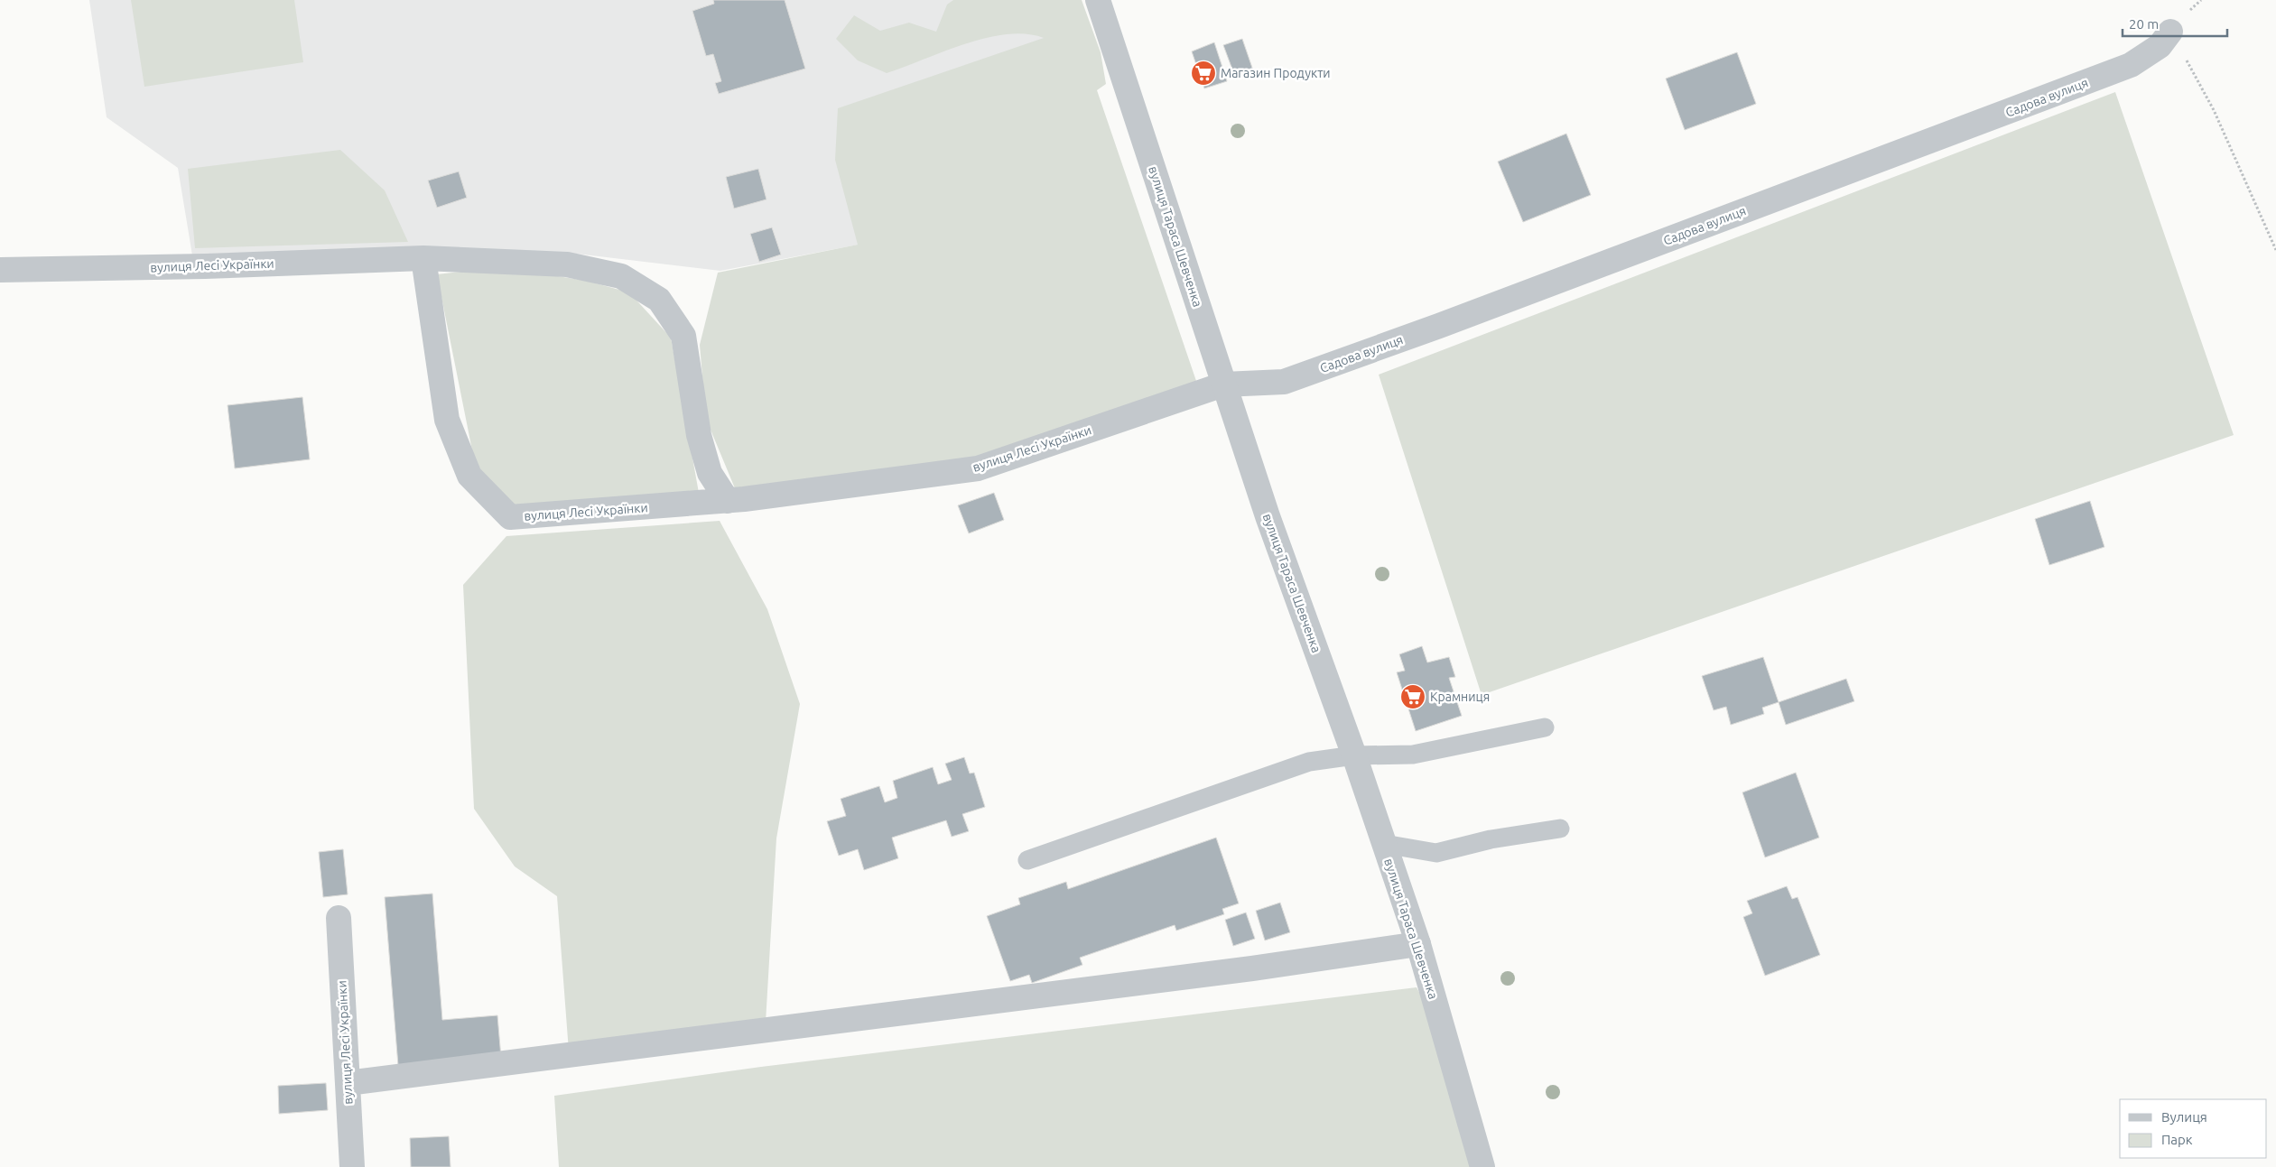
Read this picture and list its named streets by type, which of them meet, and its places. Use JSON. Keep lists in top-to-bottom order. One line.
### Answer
{"streets":{"street":["Садова вулиця","вулиця Тараса Шевченка","вулиця Лесі Українки"]},"crossings":[["Садова вулиця","вулиця Тараса Шевченка"],["Садова вулиця","вулиця Лесі Українки"],["вулиця Тараса Шевченка","вулиця Лесі Українки"]],"places":{"supermarket":["Магазин Продукти","Крамниця"]},"legend":["Вулиця","Парк"],"scale_bar":"20 m"}
